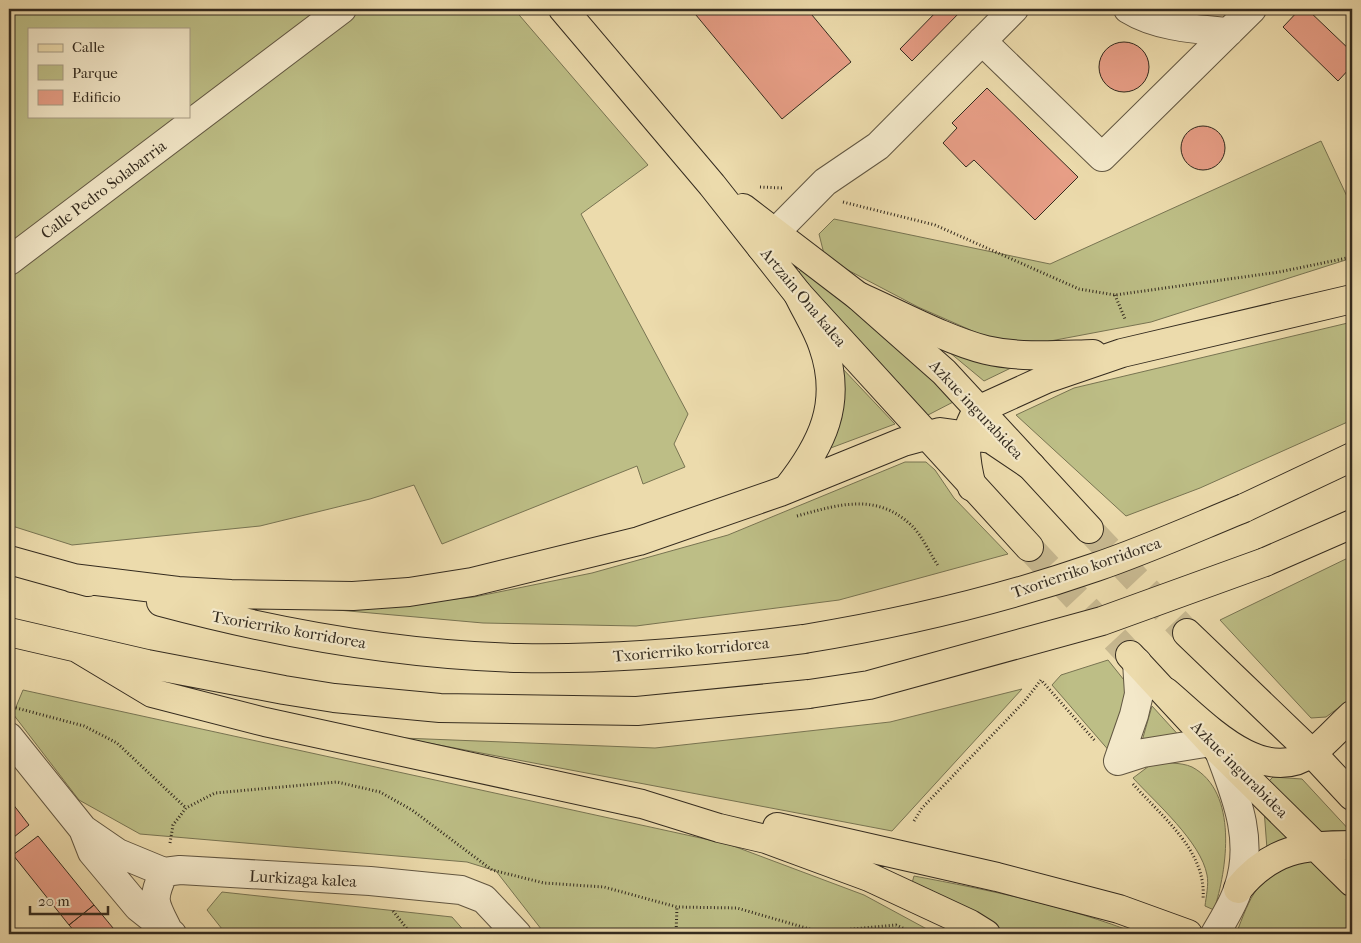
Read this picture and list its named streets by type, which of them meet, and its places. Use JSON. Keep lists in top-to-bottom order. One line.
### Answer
{"streets":{"main road":["Artzain Ona kalea","Azkue ingurabidea","Txorierriko korridorea"],"street":["Calle Pedro Solabarria","Lurkizaga kalea"]},"crossings":[["Artzain Ona kalea","Azkue ingurabidea"]],"legend":["Calle","Parque","Edificio"],"scale_bar":"20 m"}
